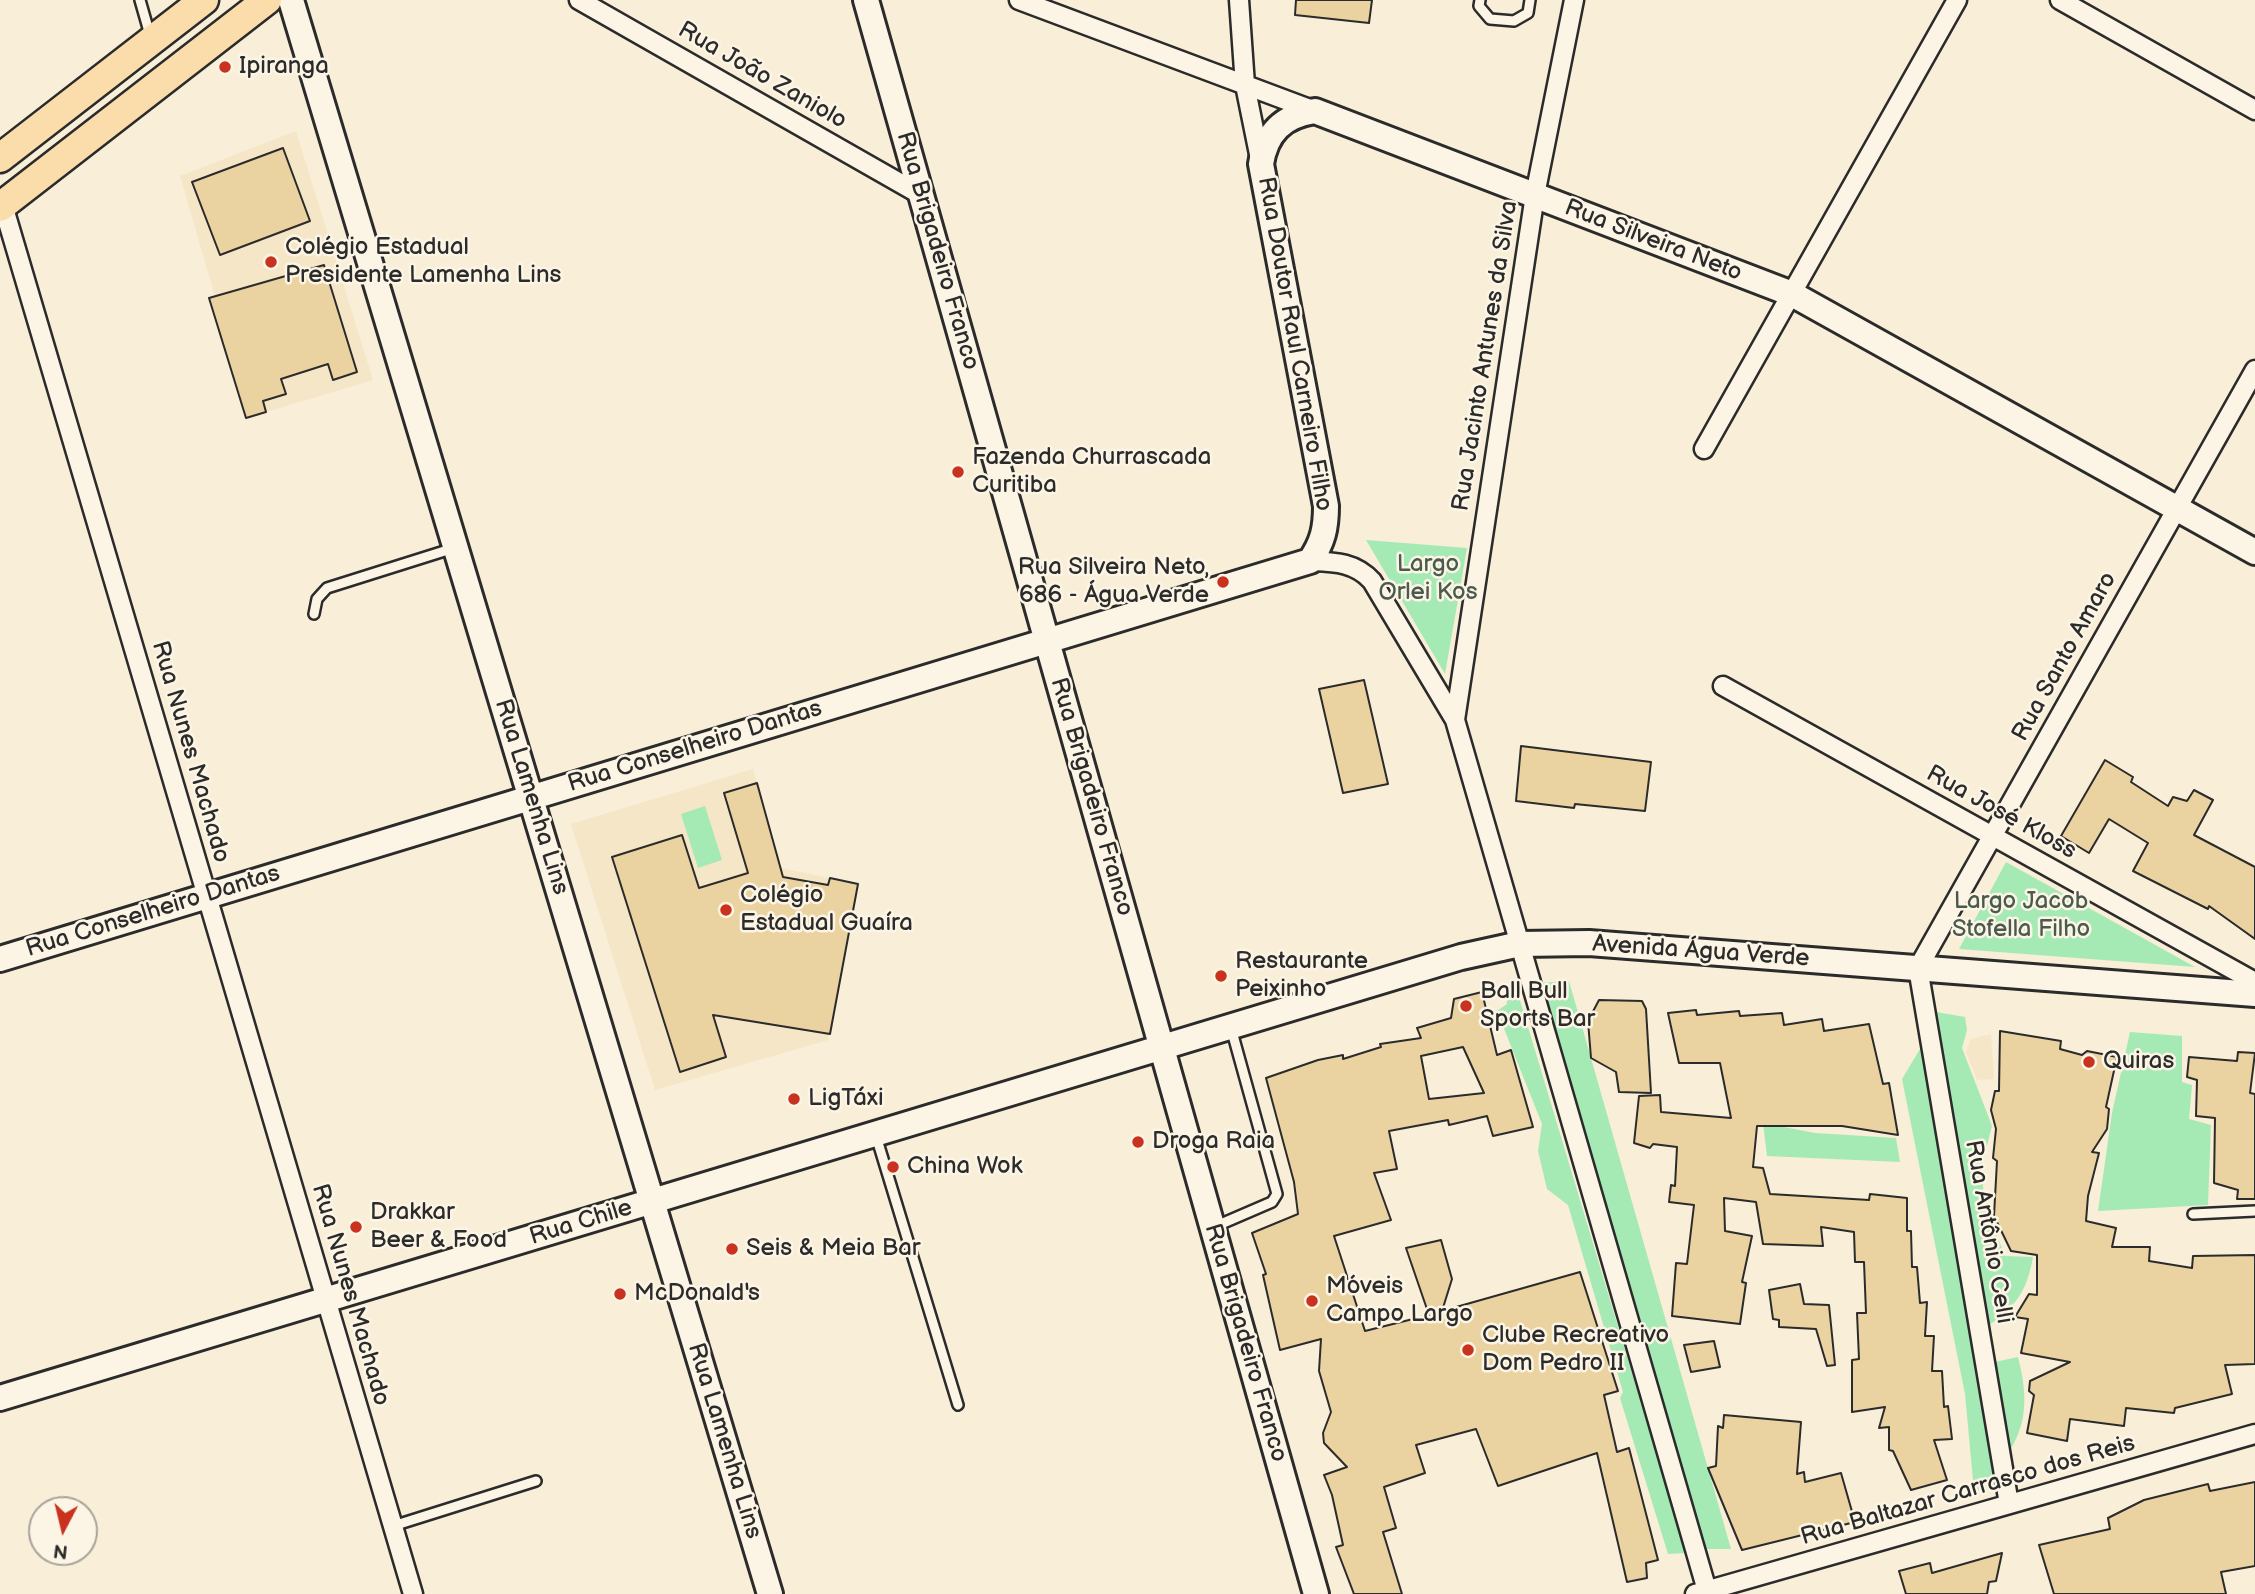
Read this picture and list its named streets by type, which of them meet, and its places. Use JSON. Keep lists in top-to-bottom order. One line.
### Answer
{"streets":{"main road":["Rua Silveira Neto","Rua Brigadeiro Franco","Rua Doutor Raul Carneiro Filho","Rua Conselheiro Dantas","Rua Lamenha Lins","Avenida Água Verde","Rua Chile"],"street":["Rua João Zaniolo","Rua Jacinto Antunes da Silva","Rua Santo Amaro","Rua Nunes Machado","Rua José Kloss","Rua Antônio Celli","Rua Baltazar Carrasco dos Reis"]},"crossings":[["Rua João Zaniolo","Rua Brigadeiro Franco"],["Rua Silveira Neto","Rua Doutor Raul Carneiro Filho"],["Rua Silveira Neto","Rua Jacinto Antunes da Silva"],["Rua Silveira Neto","Rua Santo Amaro"],["Rua Brigadeiro Franco","Rua Conselheiro Dantas"],["Rua Brigadeiro Franco","Avenida Água Verde"],["Rua Brigadeiro Franco","Rua Chile"],["Rua Doutor Raul Carneiro Filho","Rua Conselheiro Dantas"],["Rua Santo Amaro","Rua José Kloss"],["Rua Santo Amaro","Avenida Água Verde"],["Rua Santo Amaro","Rua Antônio Celli"],["Rua Conselheiro Dantas","Rua Nunes Machado"],["Rua Conselheiro Dantas","Rua Lamenha Lins"],["Rua Nunes Machado","Rua Chile"],["Rua Lamenha Lins","Rua Chile"],["Avenida Água Verde","Rua Chile"],["Avenida Água Verde","Rua Antônio Celli"],["Rua Antônio Celli","Rua Baltazar Carrasco dos Reis"]],"parks":["Largo Orlei Kos","Largo Jacob Stofella Filho"],"places":["Ipiranga","Colégio Estadual Presidente Lamenha Lins","Fazenda Churrascada Curitiba","Rua Silveira Neto, 686 - Água Verde","Colégio Estadual Guaíra","Restaurante Peixinho","Ball Bull Sports Bar","Quiras","LigTáxi","Droga Raia","China Wok","Drakkar Beer & Food","Seis & Meia Bar","McDonald's","Móveis Campo Largo","Clube Recreativo Dom Pedro II"],"north":"bottom"}
